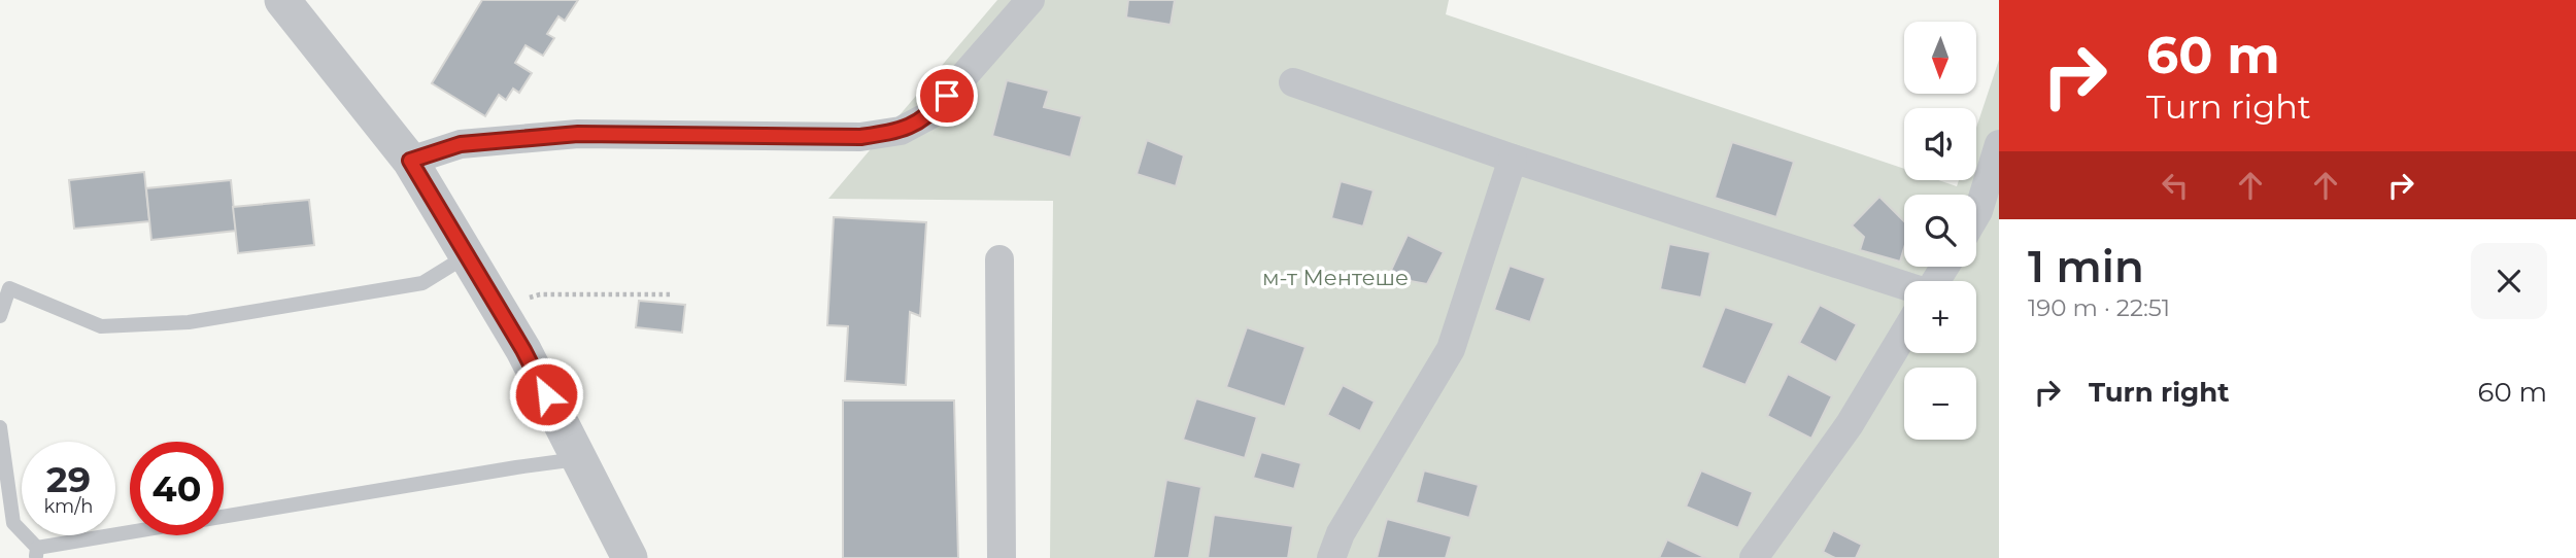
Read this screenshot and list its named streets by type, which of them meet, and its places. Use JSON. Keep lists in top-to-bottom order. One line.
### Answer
{"parks":["м-т Ментeше"],"north":"bottom","page":{"turn":["60 m","Turn right"],"map_buttons":["+","−"],"heading":["1 min","190 m · 22:51"],"list":[{"name":"Turn right","value":"60 m"}],"speed":"29 km/h","limit":"40"}}
